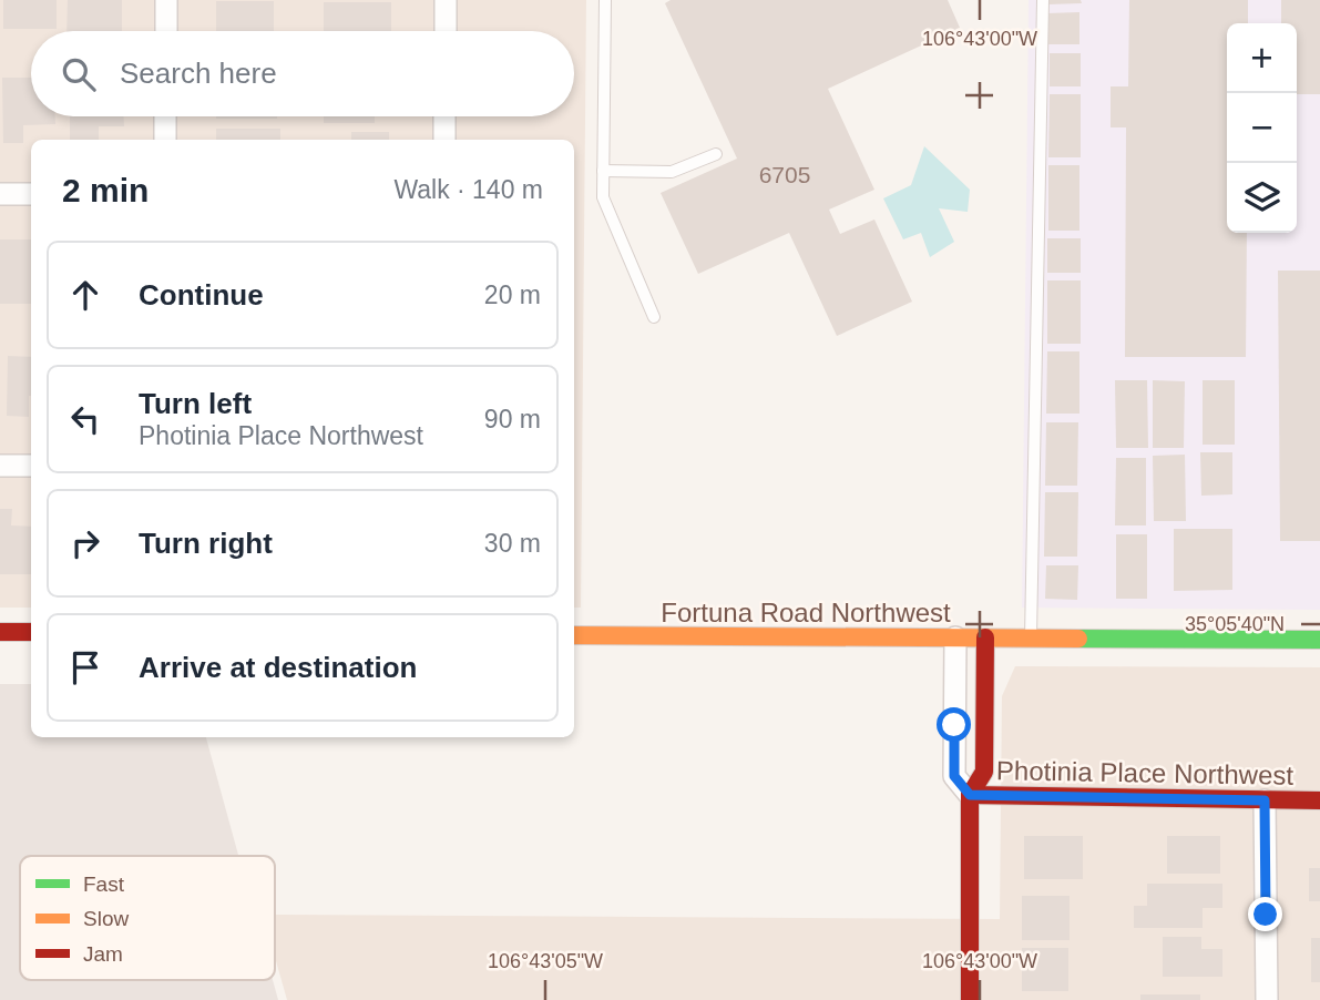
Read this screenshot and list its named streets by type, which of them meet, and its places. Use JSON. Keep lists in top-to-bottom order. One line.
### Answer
{"streets":{"street":["Fortuna Road Northwest","Photinia Place Northwest"]},"house_numbers":["6705"],"legend":["Fast","Slow","Jam"],"page":{"map_buttons":["+","−"],"search":"Search here","heading":["2 min","Walk · 140 m"],"list":[["Continue","20 m"],["Turn left","Photinia Place Northwest","90 m"],["Turn right","30 m"],"Arrive at destination"]},"coordinates":["106°43'00\"W","35°05'40\"N","106°43'05\"W"]}
